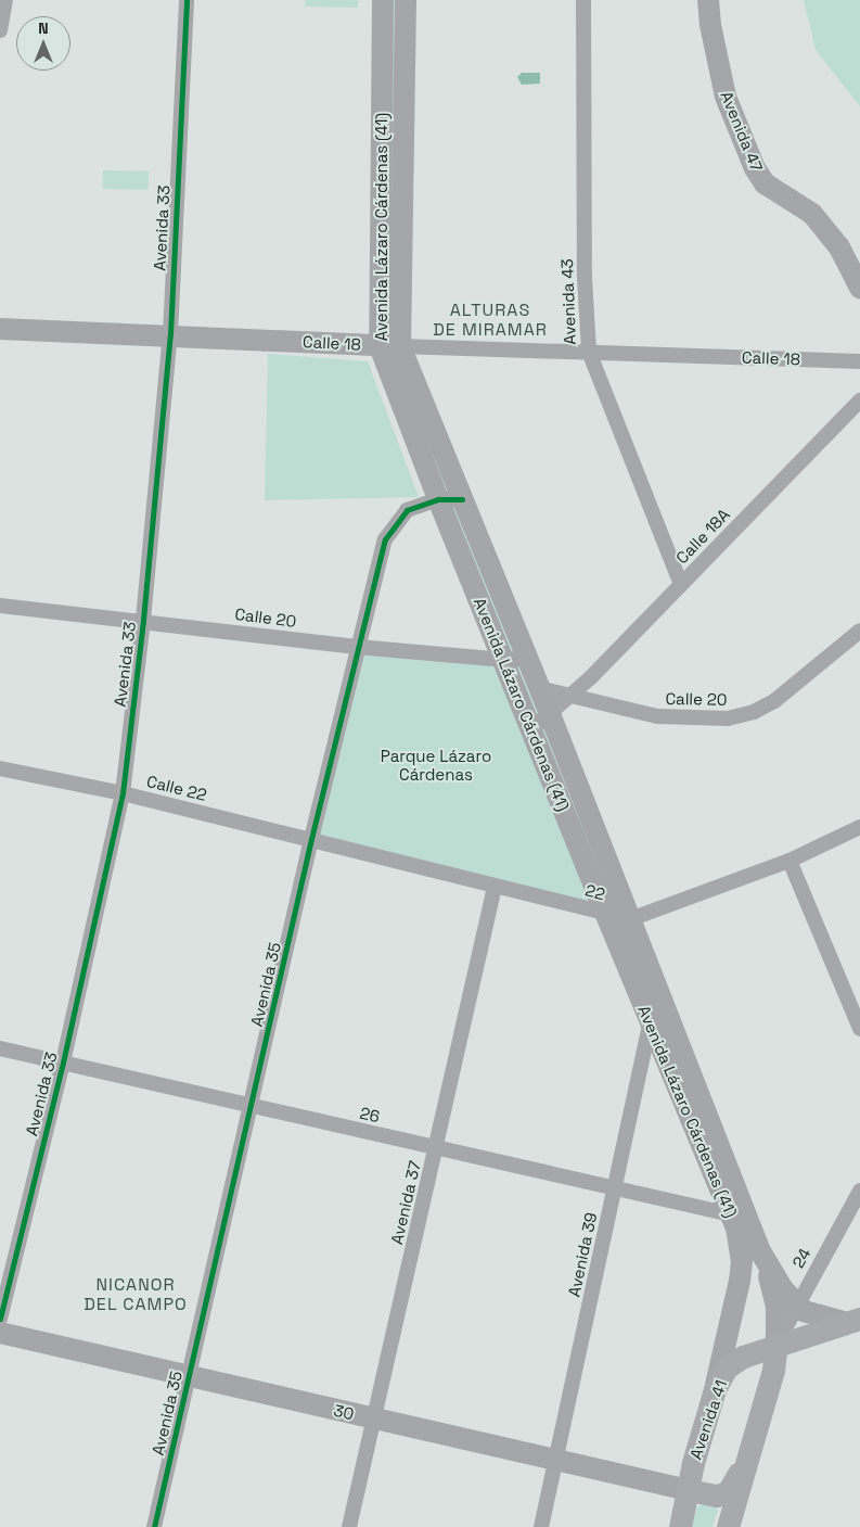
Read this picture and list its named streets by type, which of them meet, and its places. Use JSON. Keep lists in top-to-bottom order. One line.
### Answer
{"streets":{"main road":["Avenida 47","Avenida Lázaro Cárdenas (41)","Calle 18","30","Avenida 41"],"street":["Avenida 33","Avenida 43","Calle 18A","Calle 20","Calle 22","22","Avenida 35","26","Avenida 37","Avenida 39","24"]},"crossings":[["Avenida Lázaro Cárdenas (41)","Calle 18"],["Avenida Lázaro Cárdenas (41)","Calle 20"],["Avenida Lázaro Cárdenas (41)","22"],["Avenida Lázaro Cárdenas (41)","Avenida 35"],["Avenida Lázaro Cárdenas (41)","26"],["Avenida Lázaro Cárdenas (41)","Avenida 39"],["Avenida Lázaro Cárdenas (41)","24"],["Avenida Lázaro Cárdenas (41)","Avenida 41"],["Avenida 33","Calle 18"],["Avenida 33","Calle 20"],["Avenida 33","Calle 22"],["Avenida 33","26"],["Avenida 43","Calle 18"],["Avenida 43","Calle 18A"],["Calle 18A","Calle 20"],["Calle 20","Avenida 35"],["Calle 22","22"],["Calle 22","Avenida 35"],["22","Avenida 35"],["22","Avenida 37"],["Avenida 35","26"],["Avenida 35","30"],["26","Avenida 37"],["26","Avenida 39"],["Avenida 37","30"],["Avenida 39","30"],["24","Avenida 41"],["30","Avenida 41"]],"districts":["ALTURAS DE MIRAMAR","NICANOR DEL CAMPO"],"parks":["Parque Lázaro Cárdenas"],"north":"top"}
